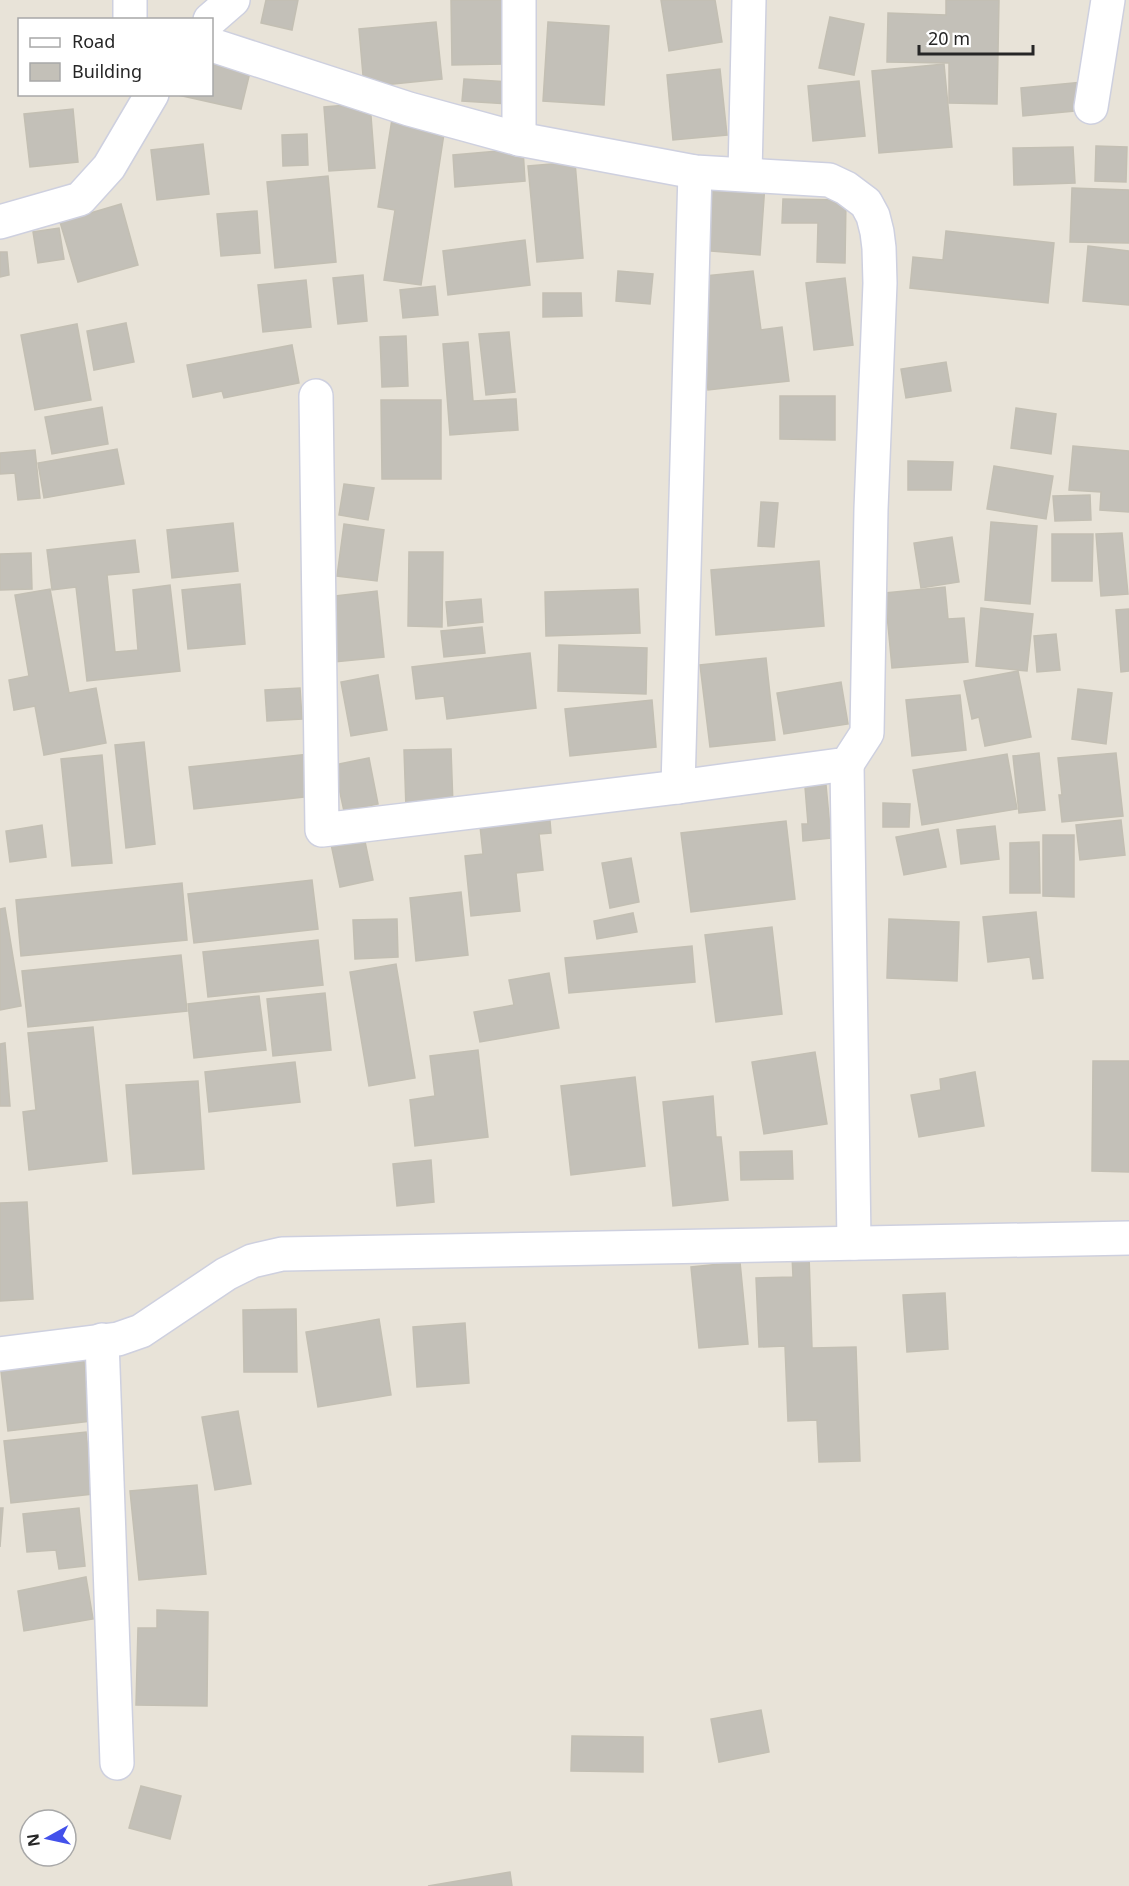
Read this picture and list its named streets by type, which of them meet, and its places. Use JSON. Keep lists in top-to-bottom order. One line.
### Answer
{"legend":["Road","Building"],"scale_bar":"20 m","north":"left"}
